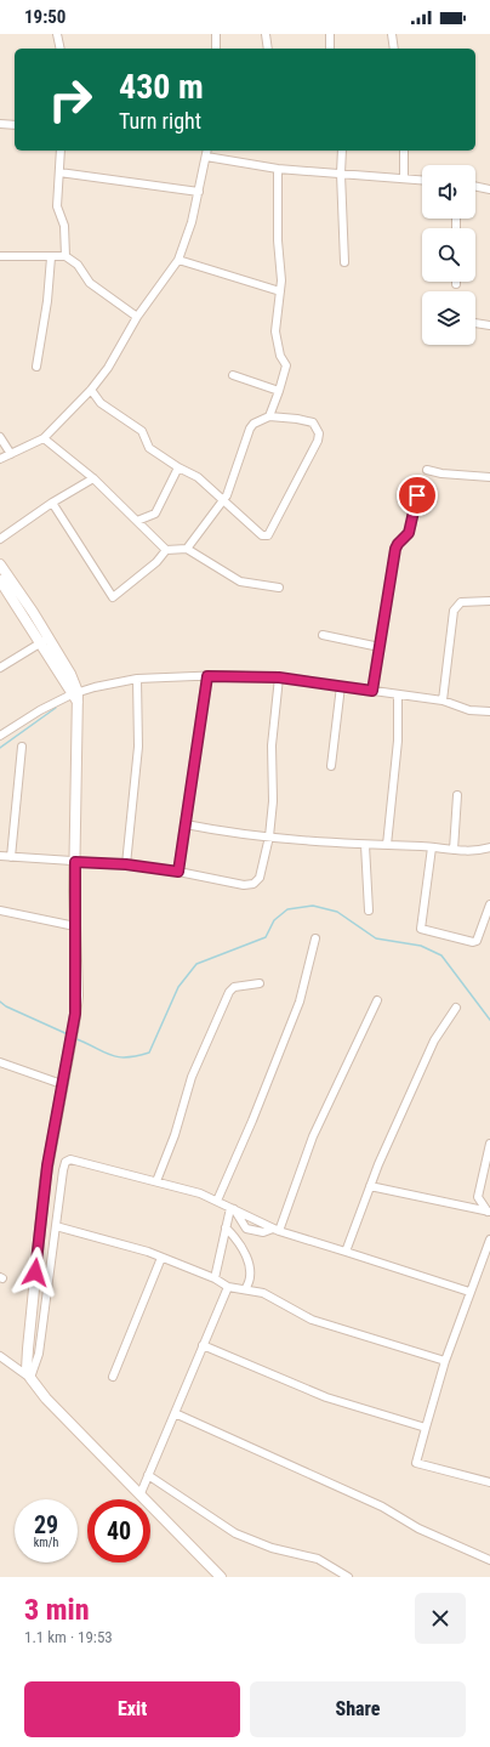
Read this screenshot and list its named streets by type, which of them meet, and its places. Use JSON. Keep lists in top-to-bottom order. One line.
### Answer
{"page":{"status":"19:50","turn":["430 m","Turn right"],"speed":"29 km/h","limit":"40","heading":["3 min","1.1 km · 19:53"],"buttons":["Exit","Share"]}}
